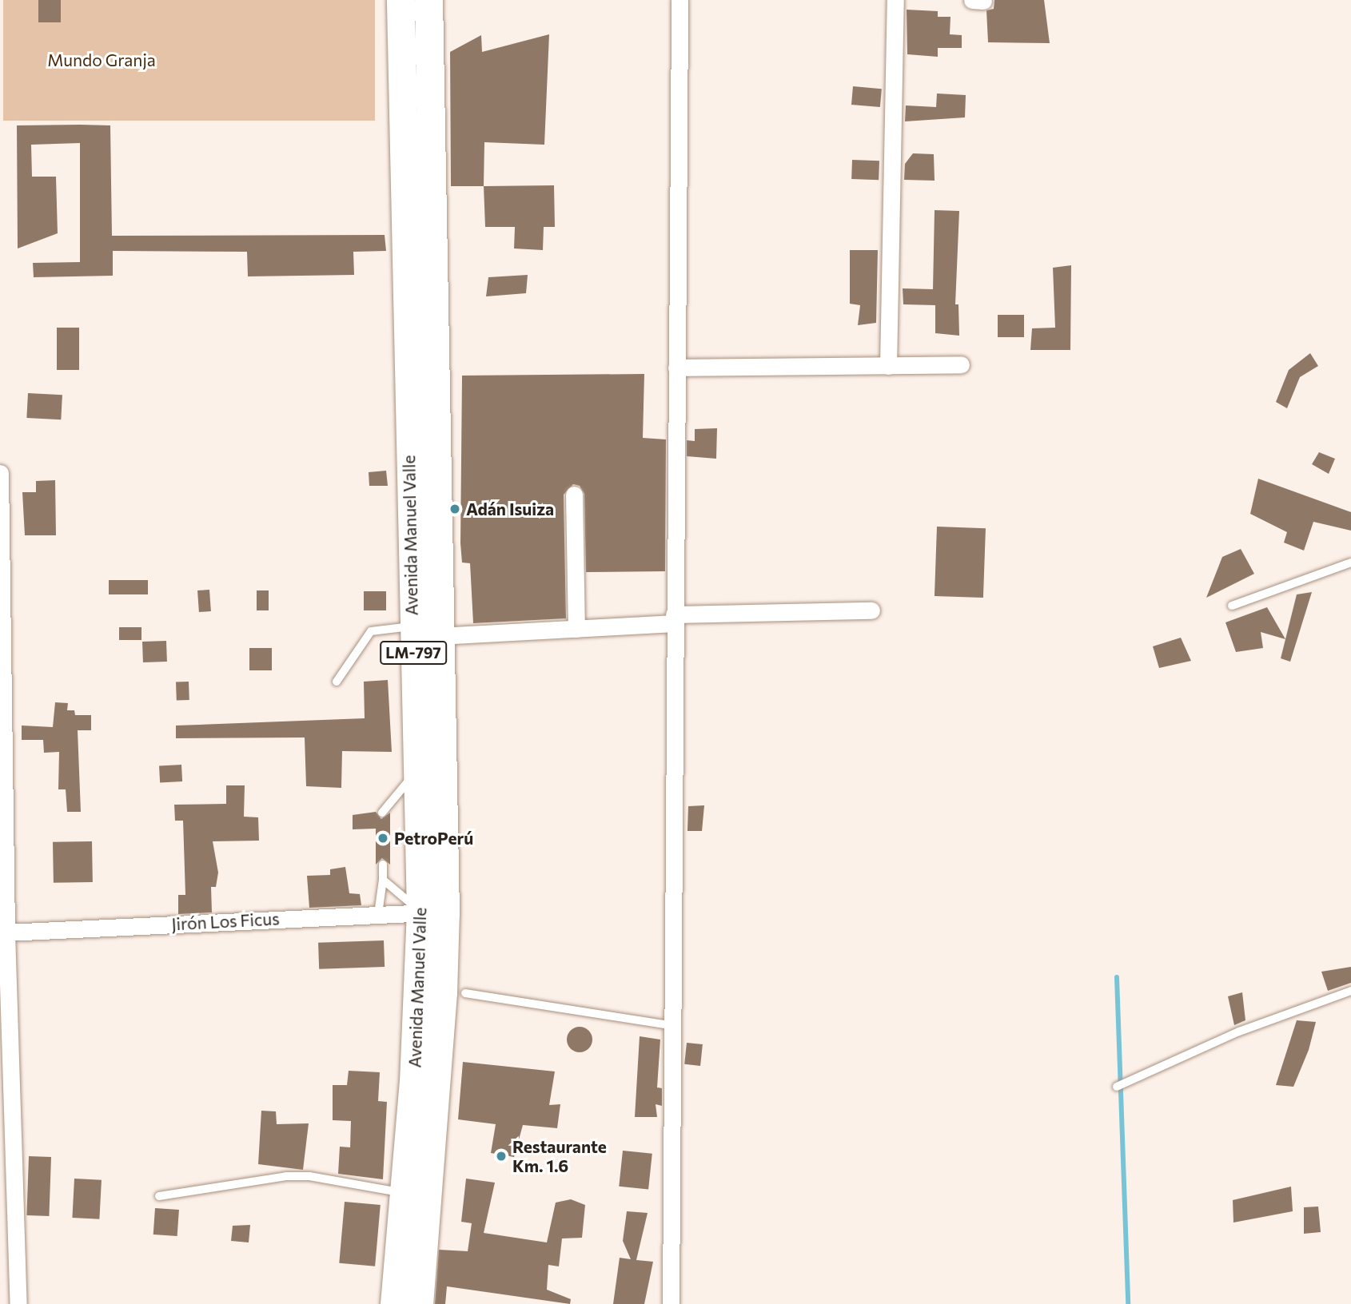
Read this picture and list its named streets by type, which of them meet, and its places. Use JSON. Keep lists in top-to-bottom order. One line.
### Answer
{"streets":{"main road":["Avenida Manuel Valle","LM-797"],"street":["Jirón Los Ficus"]},"crossings":[["Avenida Manuel Valle","Jirón Los Ficus"]],"parks":["Mundo Granja"],"places":["Adán Isuiza","PetroPerú","Restaurante Km. 1.6"]}
